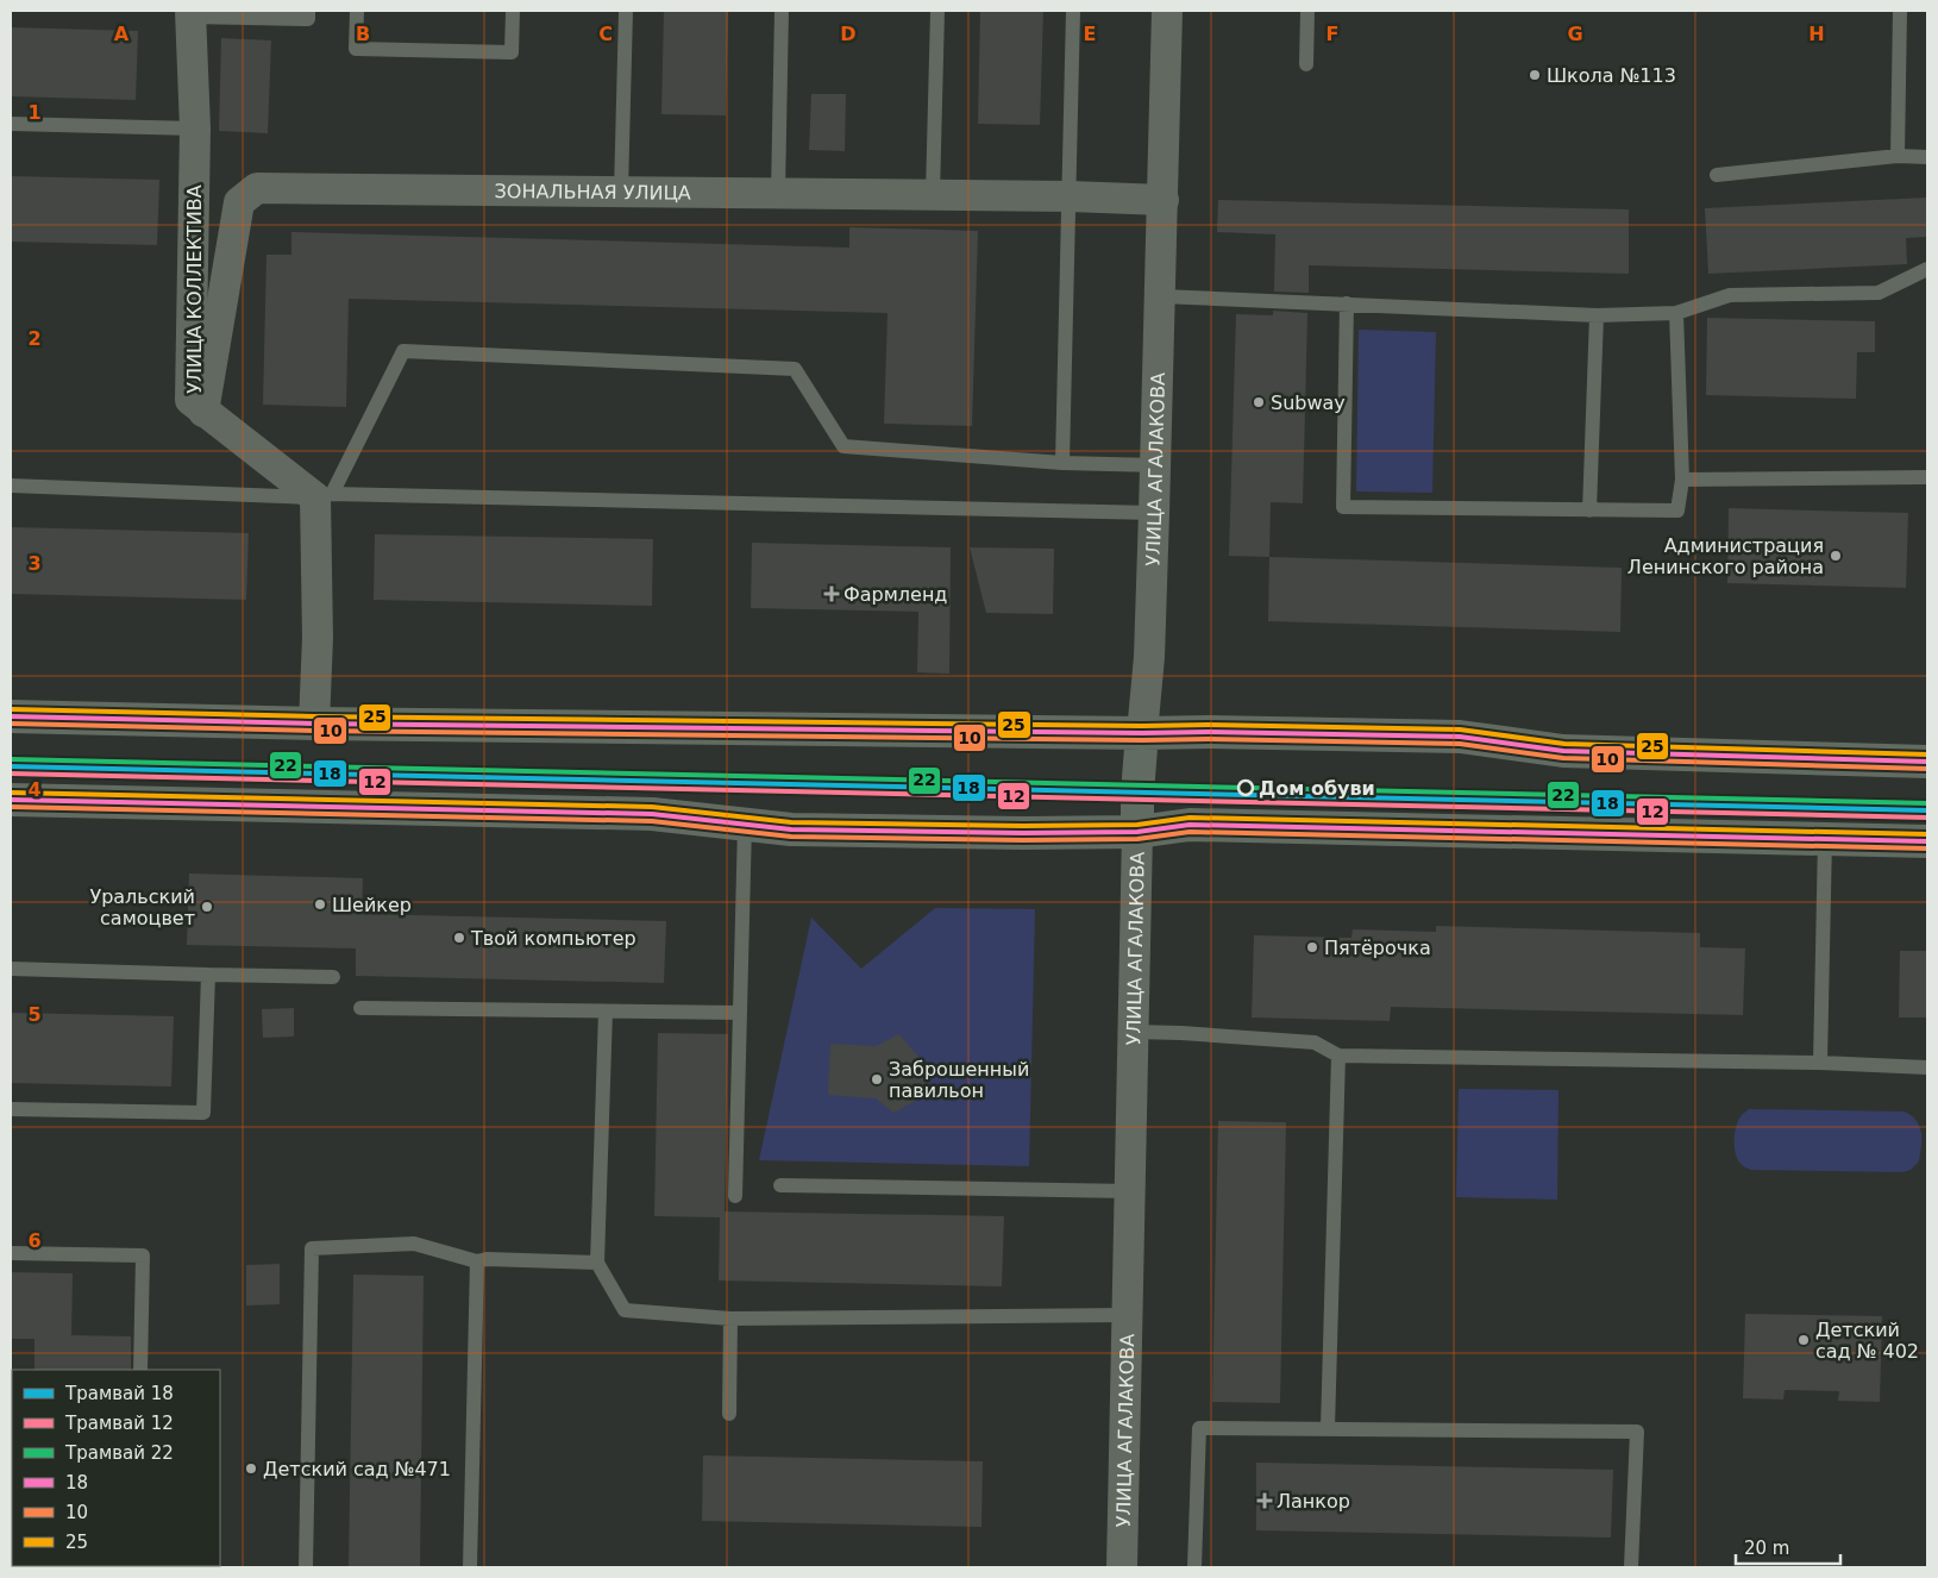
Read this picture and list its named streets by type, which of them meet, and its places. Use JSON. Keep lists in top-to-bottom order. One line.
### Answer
{"streets":{"main road":["УЛИЦА АГАЛАКОВА"],"street":["ЗОНАЛЬНАЯ УЛИЦА","УЛИЦА КОЛЛЕКТИВА"]},"crossings":[["ЗОНАЛЬНАЯ УЛИЦА","УЛИЦА КОЛЛЕКТИВА"],["ЗОНАЛЬНАЯ УЛИЦА","УЛИЦА АГАЛАКОВА"]],"places":{"other":["Школа №113","Subway","Администрация Ленинского района","Дом обуви","Шейкер","Уральский самоцвет","Твой компьютер","Пятёрочка","Заброшенный павильон","Детский сад № 402","Детский сад №471"],"health":["Фармленд","Ланкор"]},"lines":["transit line 25","transit line 18","transit line 10","tram line 22","tram line 18","tram line 12"],"legend":["Трамвай 18","Трамвай 12","Трамвай 22","18","10","25"],"scale_bar":"20 m","grid":{"columns":["A","B","C","D","E","F","G","H"],"rows":["1","2","3","4","5","6"]}}
